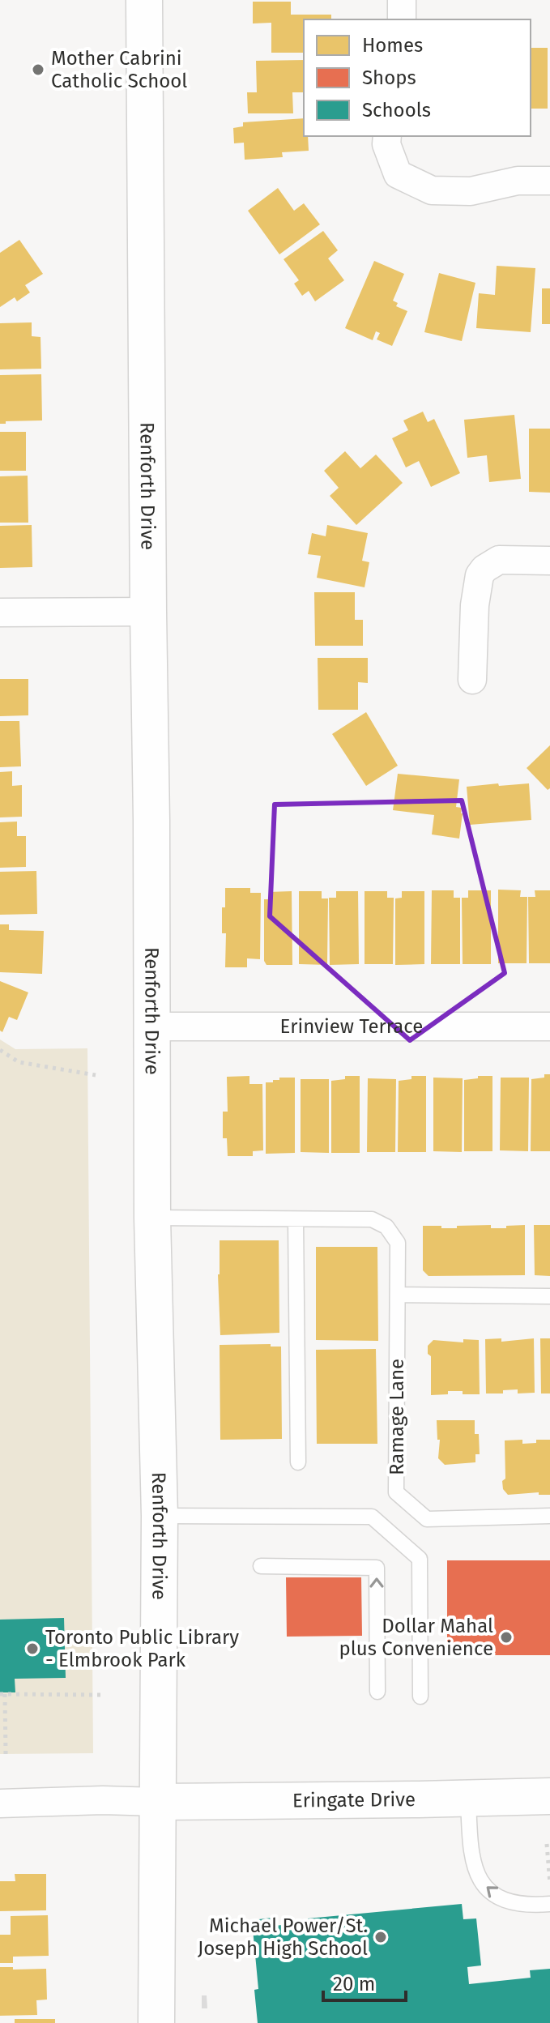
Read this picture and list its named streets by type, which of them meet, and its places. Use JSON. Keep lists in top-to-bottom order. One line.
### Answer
{"streets":{"main road":["Renforth Drive","Eringate Drive"],"street":["Erinview Terrace"],"lane":["Ramage Lane"]},"crossings":[["Renforth Drive","Erinview Terrace"],["Renforth Drive","Ramage Lane"],["Renforth Drive","Eringate Drive"]],"places":["Mother Cabrini Catholic School","Dollar Mahal plus Convenience","Toronto Public Library - Elmbrook Park","Michael Power/St. Joseph High School"],"legend":["Homes","Shops","Schools"],"scale_bar":"20 m"}
